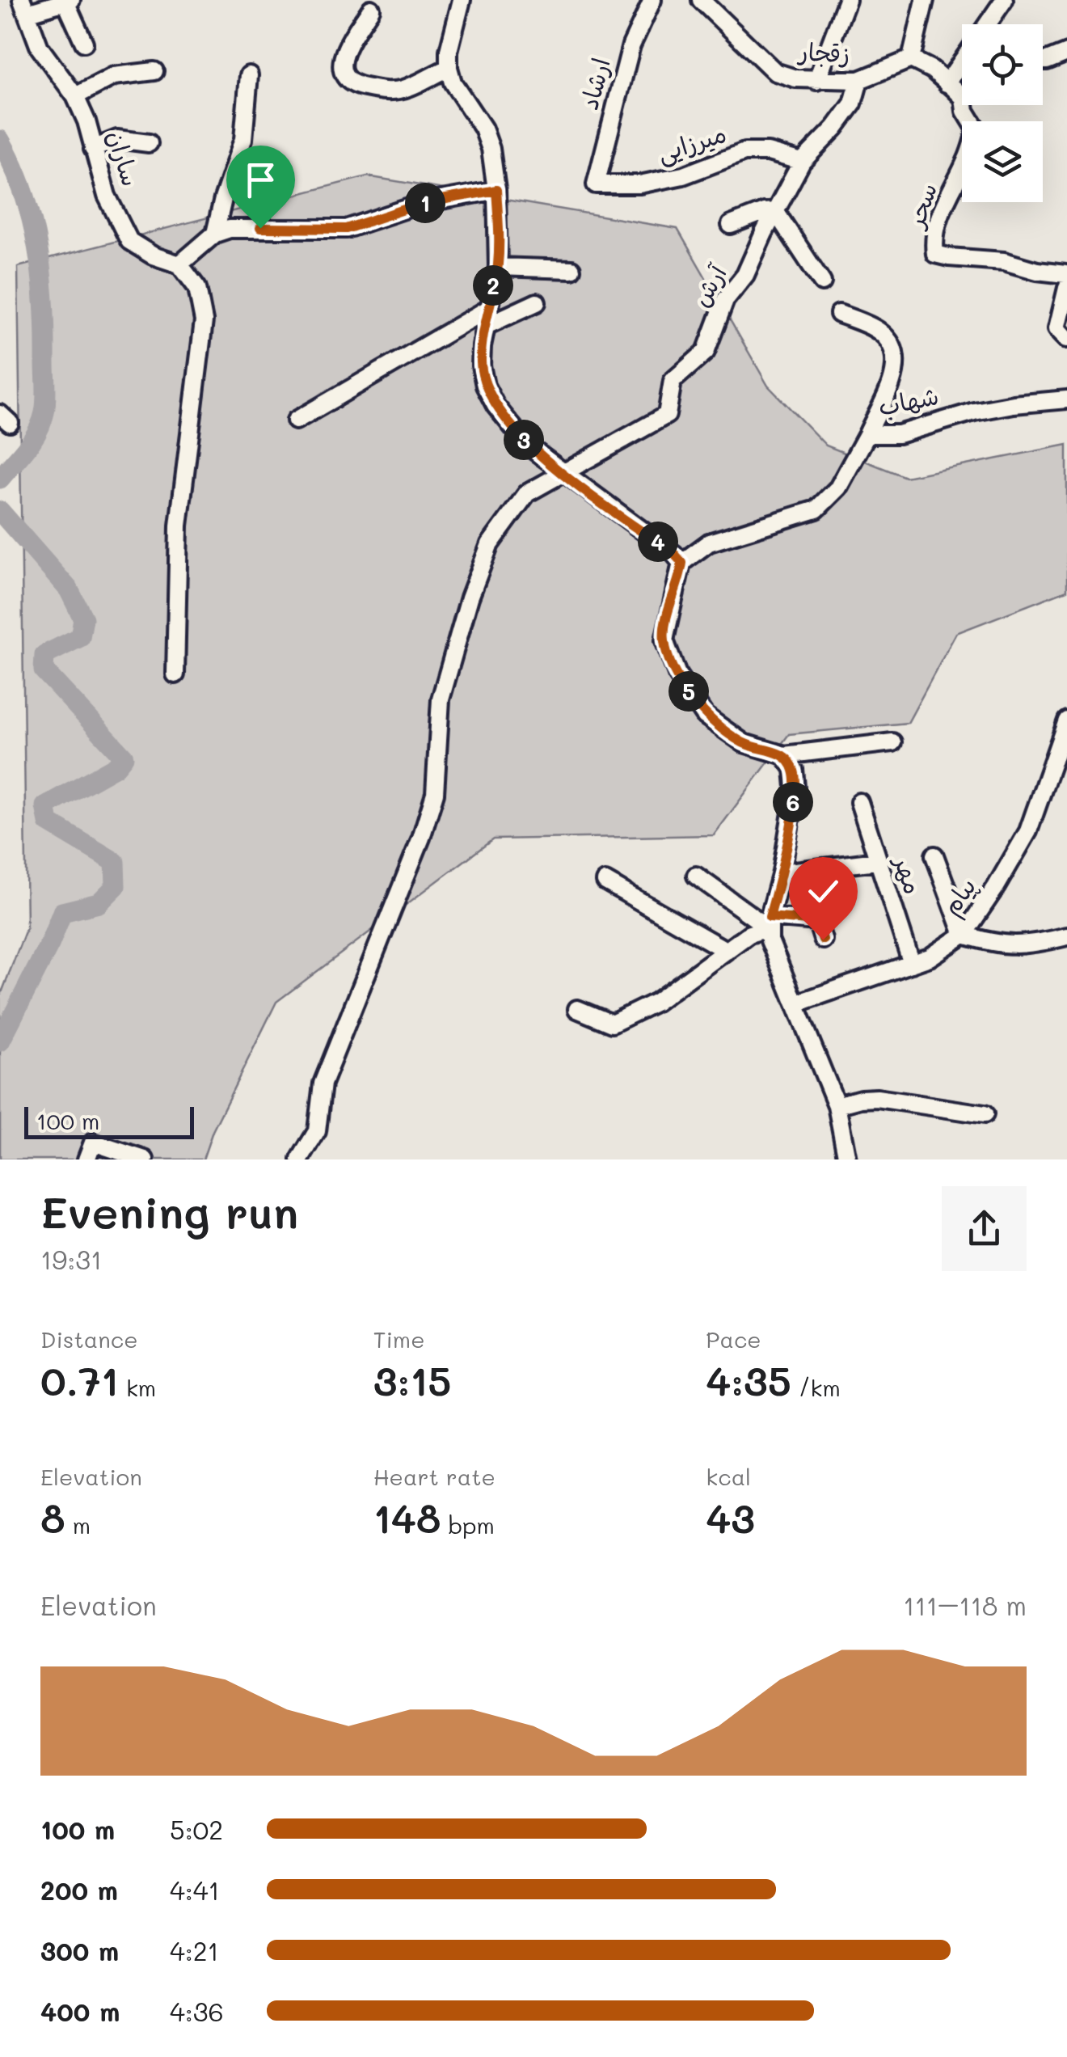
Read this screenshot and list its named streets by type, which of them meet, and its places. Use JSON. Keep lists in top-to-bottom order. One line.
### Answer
{"streets":{"street":["زقجار","ارشاد","میرزایی","ساران","سحر","آرش","شهاب","مهر","پیام"]},"crossings":[["زقجار","سحر"],["زقجار","آرش"],["ارشاد","میرزایی"],["میرزایی","آرش"],["مهر","پیام"]],"scale_bar":"100 m","page":{"pins":["1","2","3","4","5","6"],"scale":"100 m","heading":["Evening run","19:31"],"stats":[["Distance","0.71 km"],["Time","3:15"],["Pace","4:35 /km"],["Elevation","8 m"],["Heart rate","148 bpm"],["kcal","43"]],"chart":["Elevation","111–118 m"],"list":[{"name":"100 m","note":"5:02"},{"name":"200 m","note":"4:41"},{"name":"300 m","note":"4:21"},{"name":"400 m","note":"4:36"}]}}
